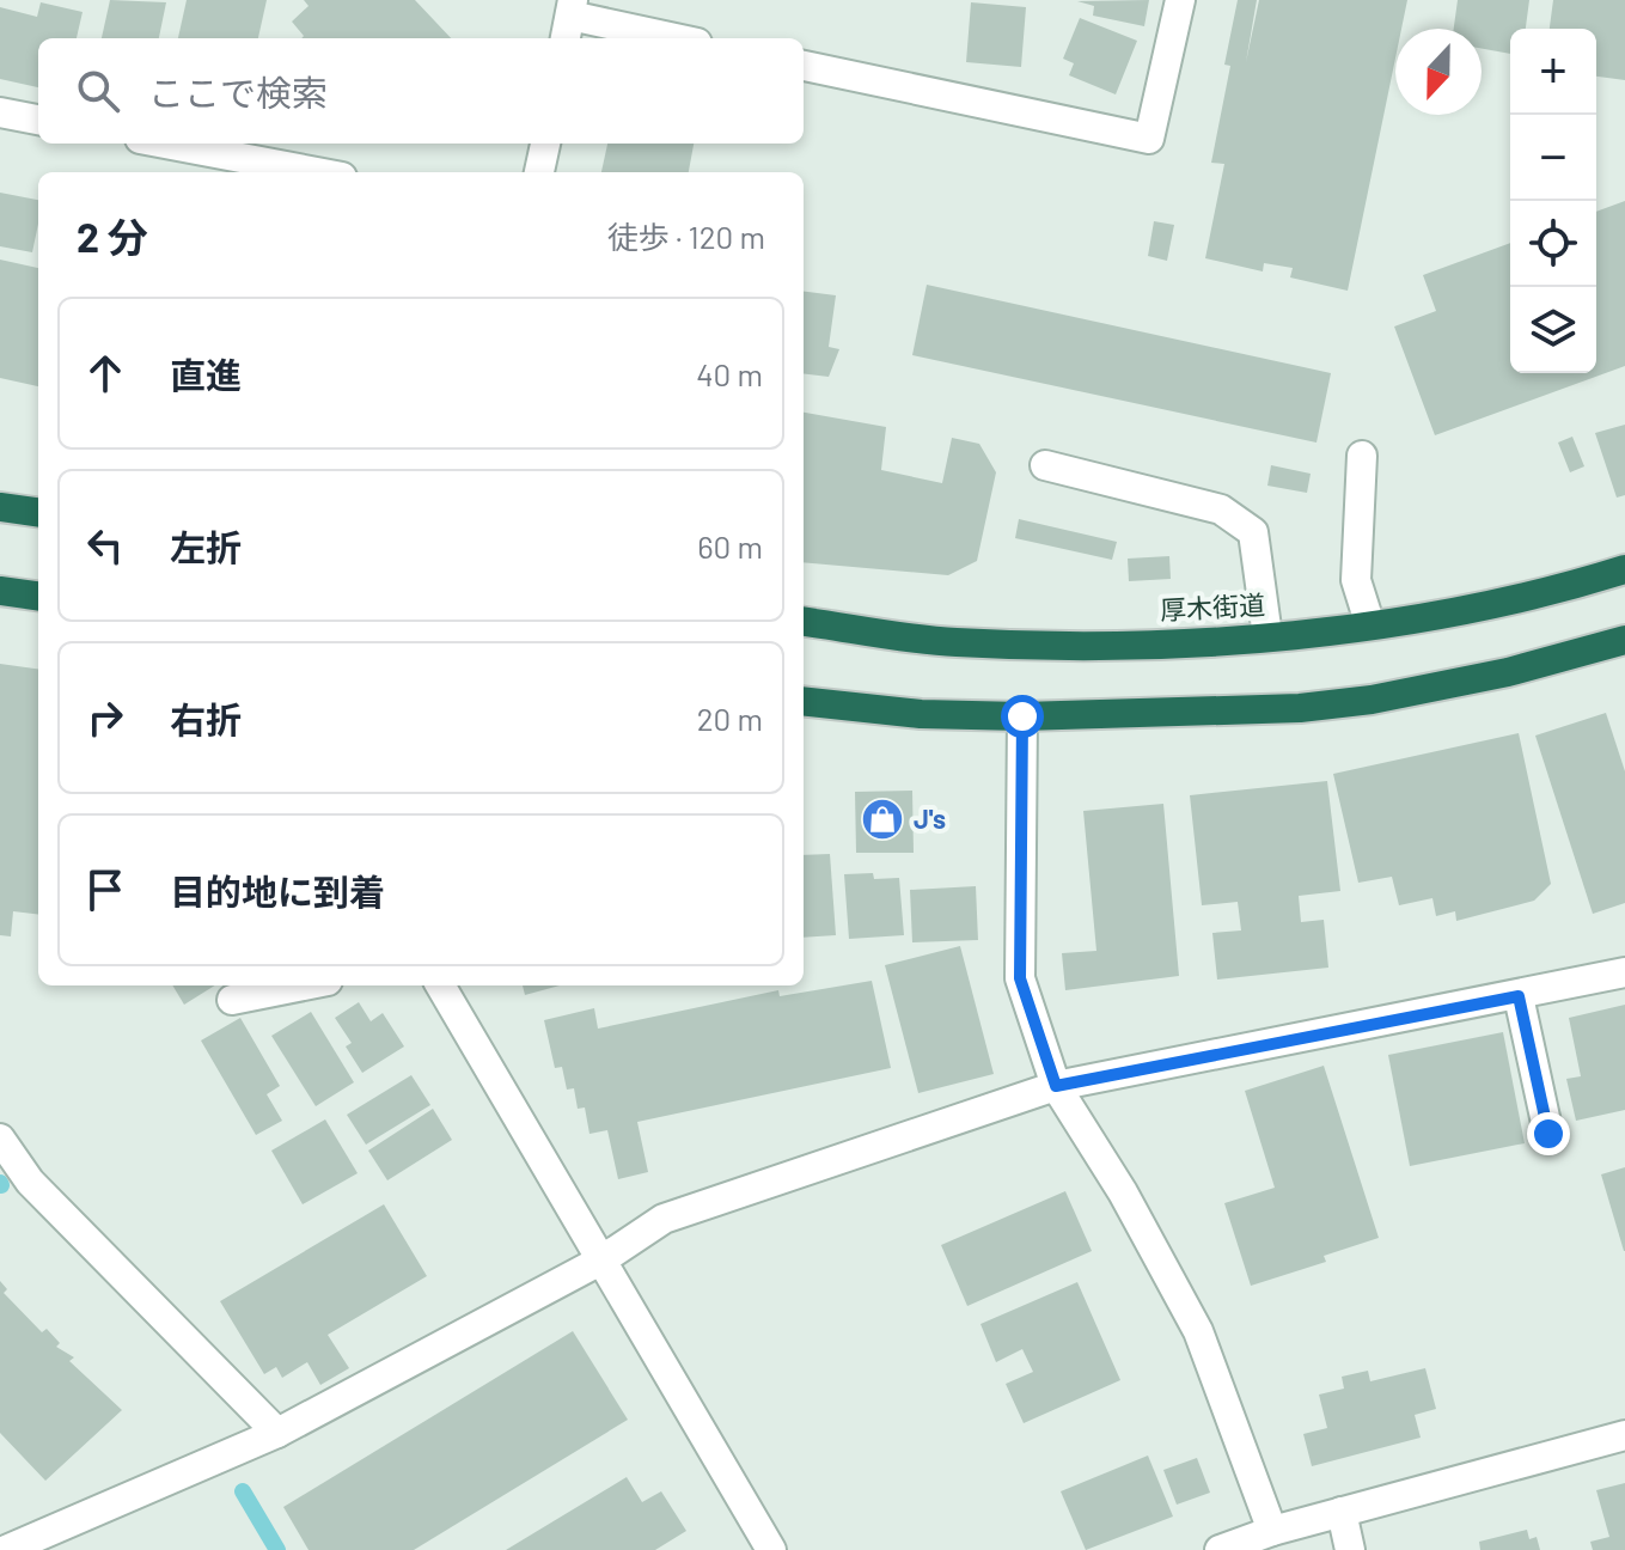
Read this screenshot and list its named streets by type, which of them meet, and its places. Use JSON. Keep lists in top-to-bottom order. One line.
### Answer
{"streets":{"highway":["厚木街道"]},"places":{"shop":["J's"]},"north":"bottom","page":{"map_buttons":["+","−"],"search":"ここで検索","heading":["2 分","徒歩 · 120 m"],"list":[["直進","40 m"],["左折","60 m"],["右折","20 m"],"目的地に到着"]}}
